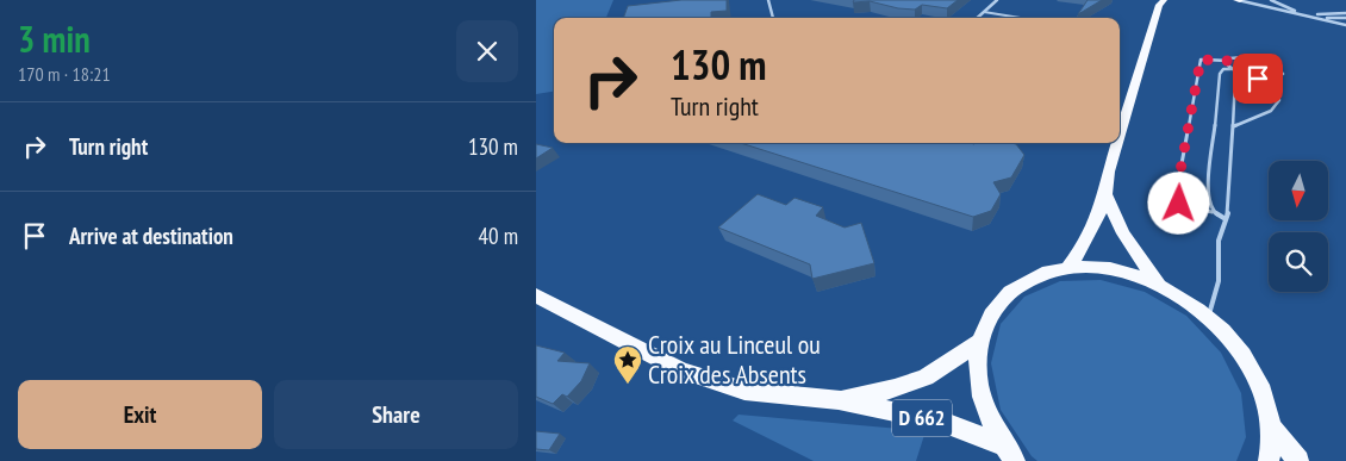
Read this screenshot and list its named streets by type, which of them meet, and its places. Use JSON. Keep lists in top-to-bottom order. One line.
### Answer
{"streets":{"main road":["D 662"]},"places":{"place":["Croix au Linceul ou Croix des Absents"]},"north":"bottom","page":{"heading":["3 min","170 m · 18:21"],"turn":["130 m","Turn right"],"list":[{"name":"Turn right","value":"130 m"},{"name":"Arrive at destination","value":"40 m"}],"buttons":["Exit","Share"]}}
